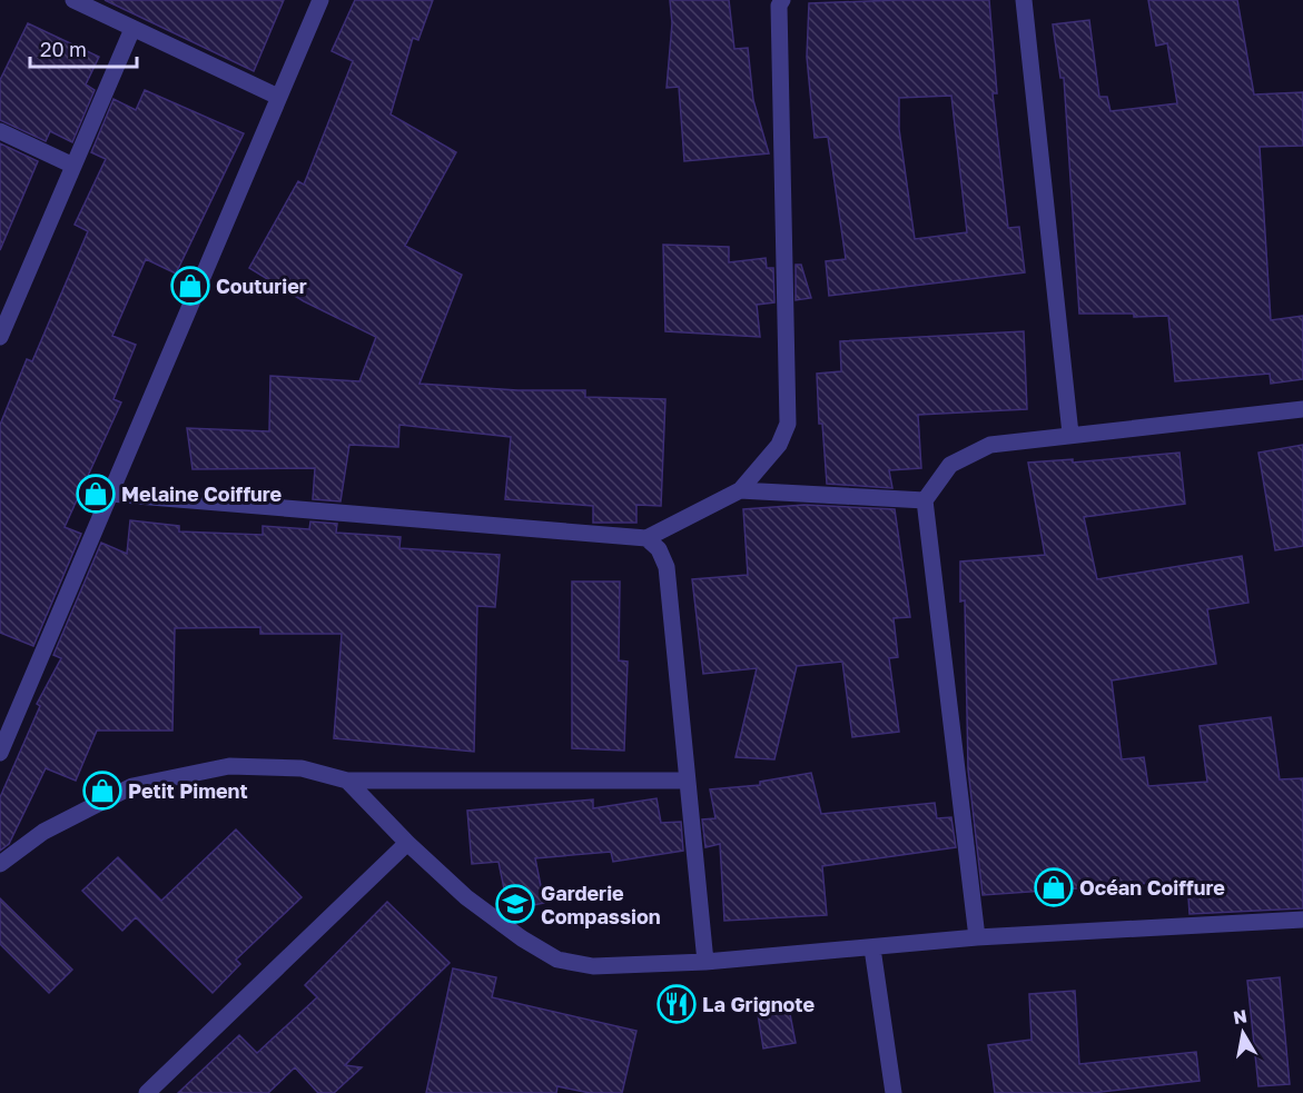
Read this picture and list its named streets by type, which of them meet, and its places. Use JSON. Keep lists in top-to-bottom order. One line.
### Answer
{"places":{"shop":["Couturier","Melaine Coiffure","Petit Piment","Océan Coiffure"],"school or university":["Garderie Compassion"],"restaurant":["La Grignote"]},"scale_bar":"20 m","north":"top"}
